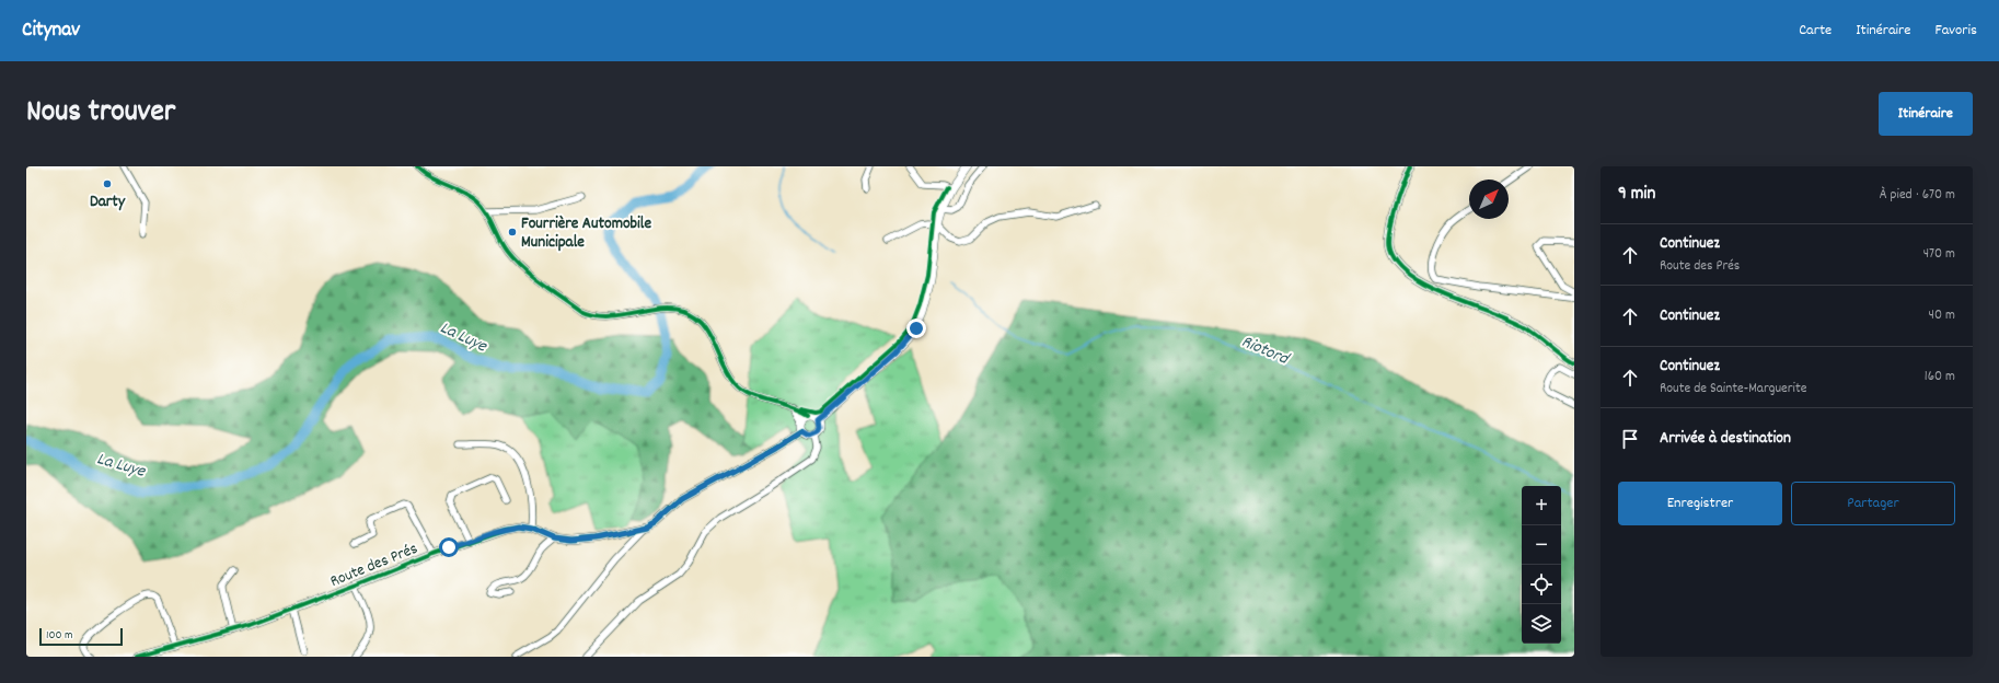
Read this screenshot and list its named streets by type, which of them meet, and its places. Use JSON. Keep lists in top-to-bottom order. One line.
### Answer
{"streets":{"street":["Route des Prés"]},"water":["La Luye","Riotord"],"places":["Darty","Fourrière Automobile Municipale"],"scale_bar":"100 m","north":"top right","page":{"header":"Citynav","nav":["Carte","Itinéraire","Favoris"],"title":"Nous trouver","buttons":["Itinéraire",["Enregistrer","Partager"]],"heading":["9 min","À pied · 670 m"],"list":[["Continuez","Route des Prés","470 m"],["Continuez","40 m"],["Continuez","Route de Sainte-Marguerite","160 m"],"Arrivée à destination"],"map_buttons":["+","−"],"scale":"100 m"}}
